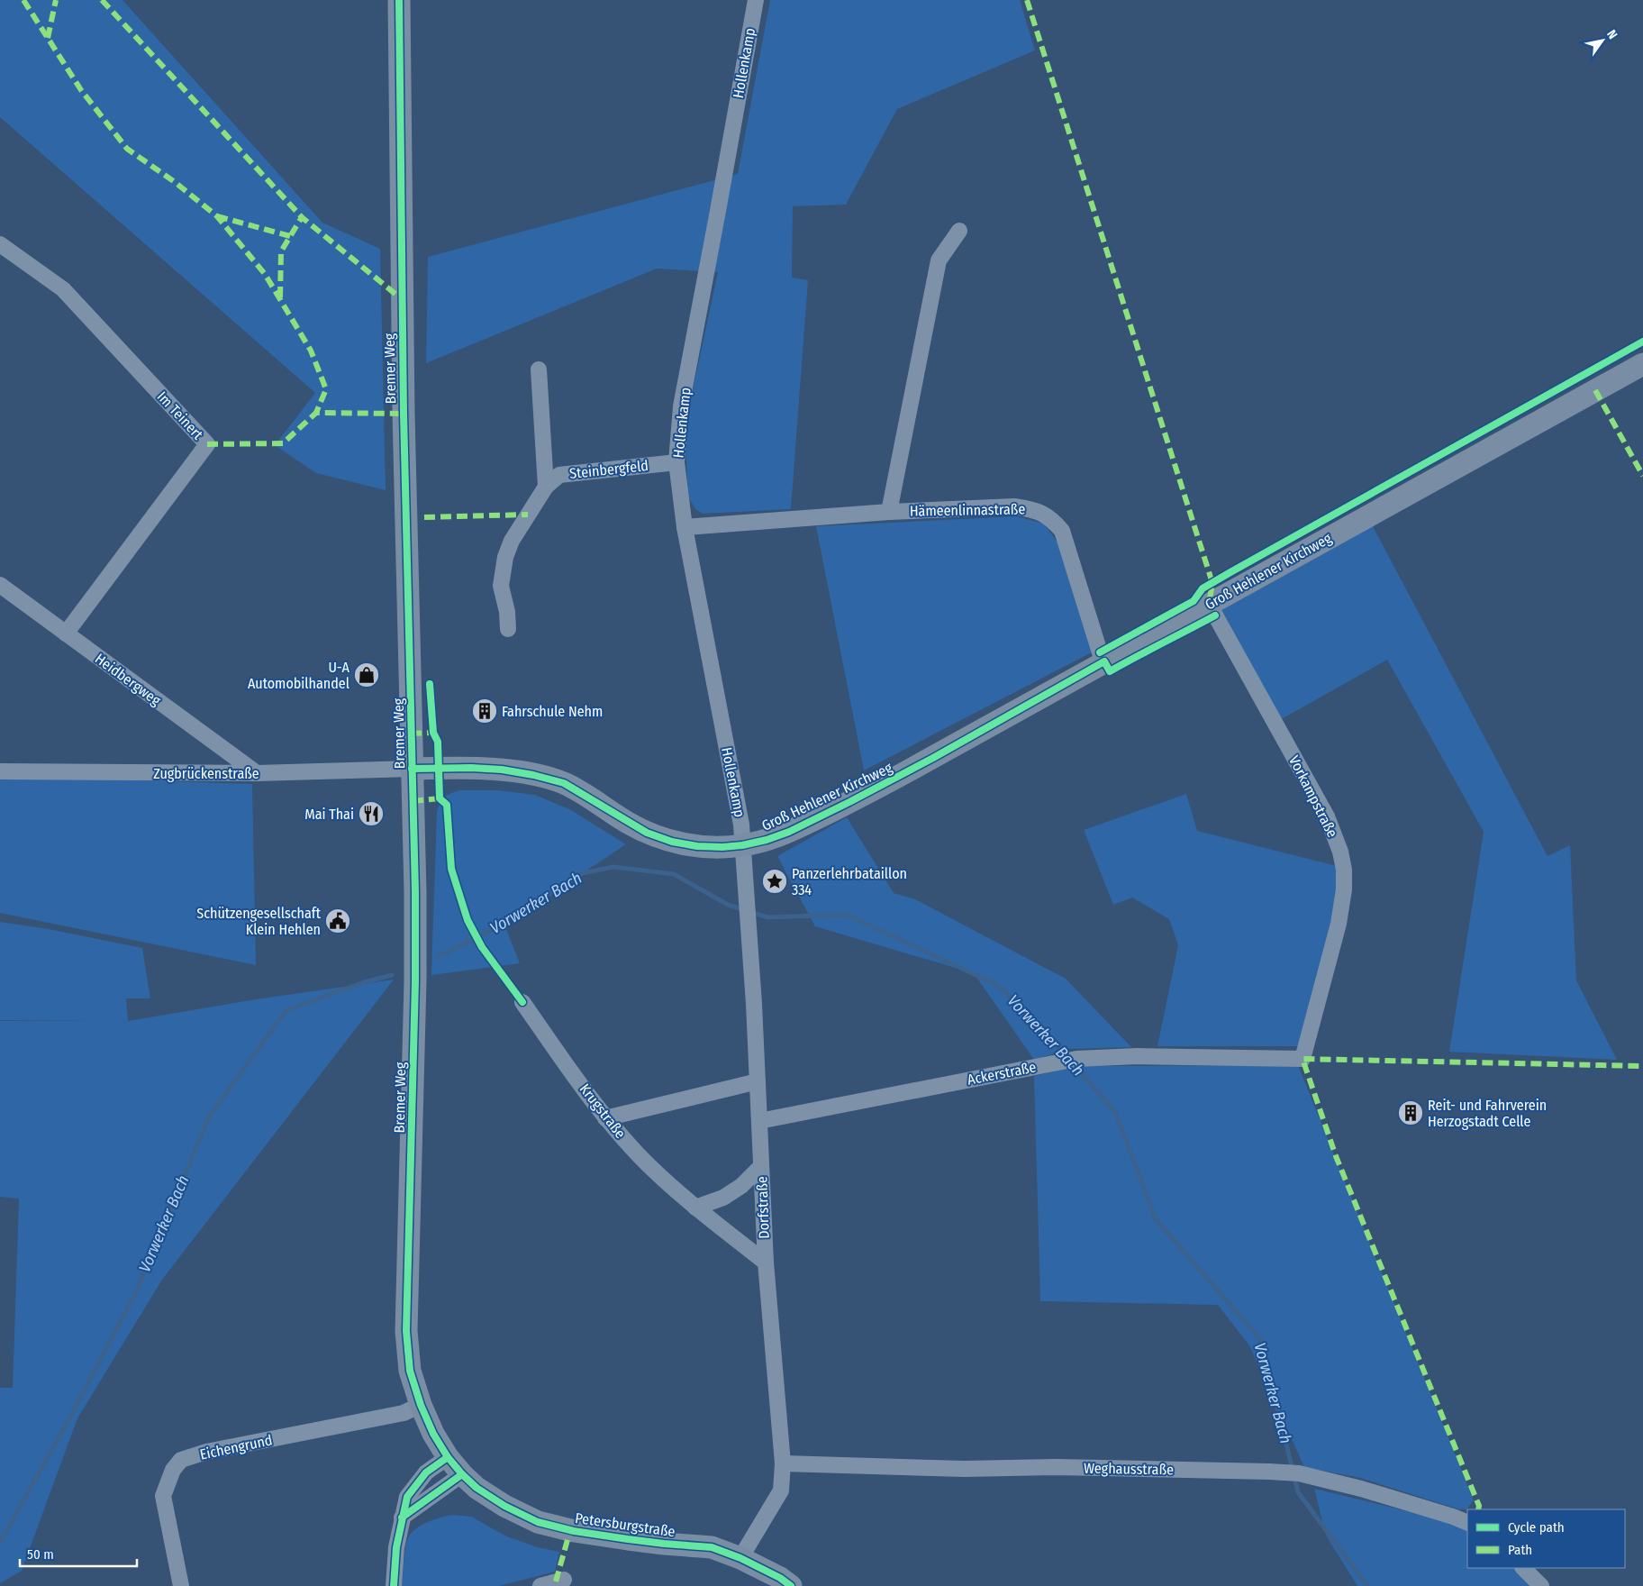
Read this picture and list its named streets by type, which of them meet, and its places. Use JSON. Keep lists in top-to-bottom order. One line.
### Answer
{"streets":{"main road":["Bremer Weg","Groß Hehlener Kirchweg","Petersburgstraße"],"street":["Hollenkamp","Im Teinert","Steinbergfeld","Hämeenlinnastraße","Heidbergweg","Zugbrückenstraße","Vorkampstraße","Ackerstraße","Krugstraße","Dorfstraße","Eichengrund","Weghausstraße"]},"crossings":[["Hollenkamp","Steinbergfeld"],["Hollenkamp","Hämeenlinnastraße"],["Hollenkamp","Groß Hehlener Kirchweg"],["Hollenkamp","Dorfstraße"],["Bremer Weg","Groß Hehlener Kirchweg"],["Bremer Weg","Zugbrückenstraße"],["Bremer Weg","Eichengrund"],["Bremer Weg","Petersburgstraße"],["Im Teinert","Heidbergweg"],["Hämeenlinnastraße","Groß Hehlener Kirchweg"],["Groß Hehlener Kirchweg","Zugbrückenstraße"],["Groß Hehlener Kirchweg","Vorkampstraße"],["Groß Hehlener Kirchweg","Dorfstraße"],["Heidbergweg","Zugbrückenstraße"],["Vorkampstraße","Ackerstraße"],["Ackerstraße","Dorfstraße"],["Krugstraße","Dorfstraße"],["Dorfstraße","Weghausstraße"],["Dorfstraße","Petersburgstraße"]],"water":["Vorwerker Bach"],"places":{"shop":["U-A Automobilhandel"],"building":["Fahrschule Nehm","Reit- und Fahrverein Herzogstadt Celle"],"restaurant":["Mai Thai"],"place":["Panzerlehrbataillon 334"],"public building":["Schützengesellschaft Klein Hehlen"]},"legend":["Cycle path","Path"],"scale_bar":"50 m","north":"top right"}
